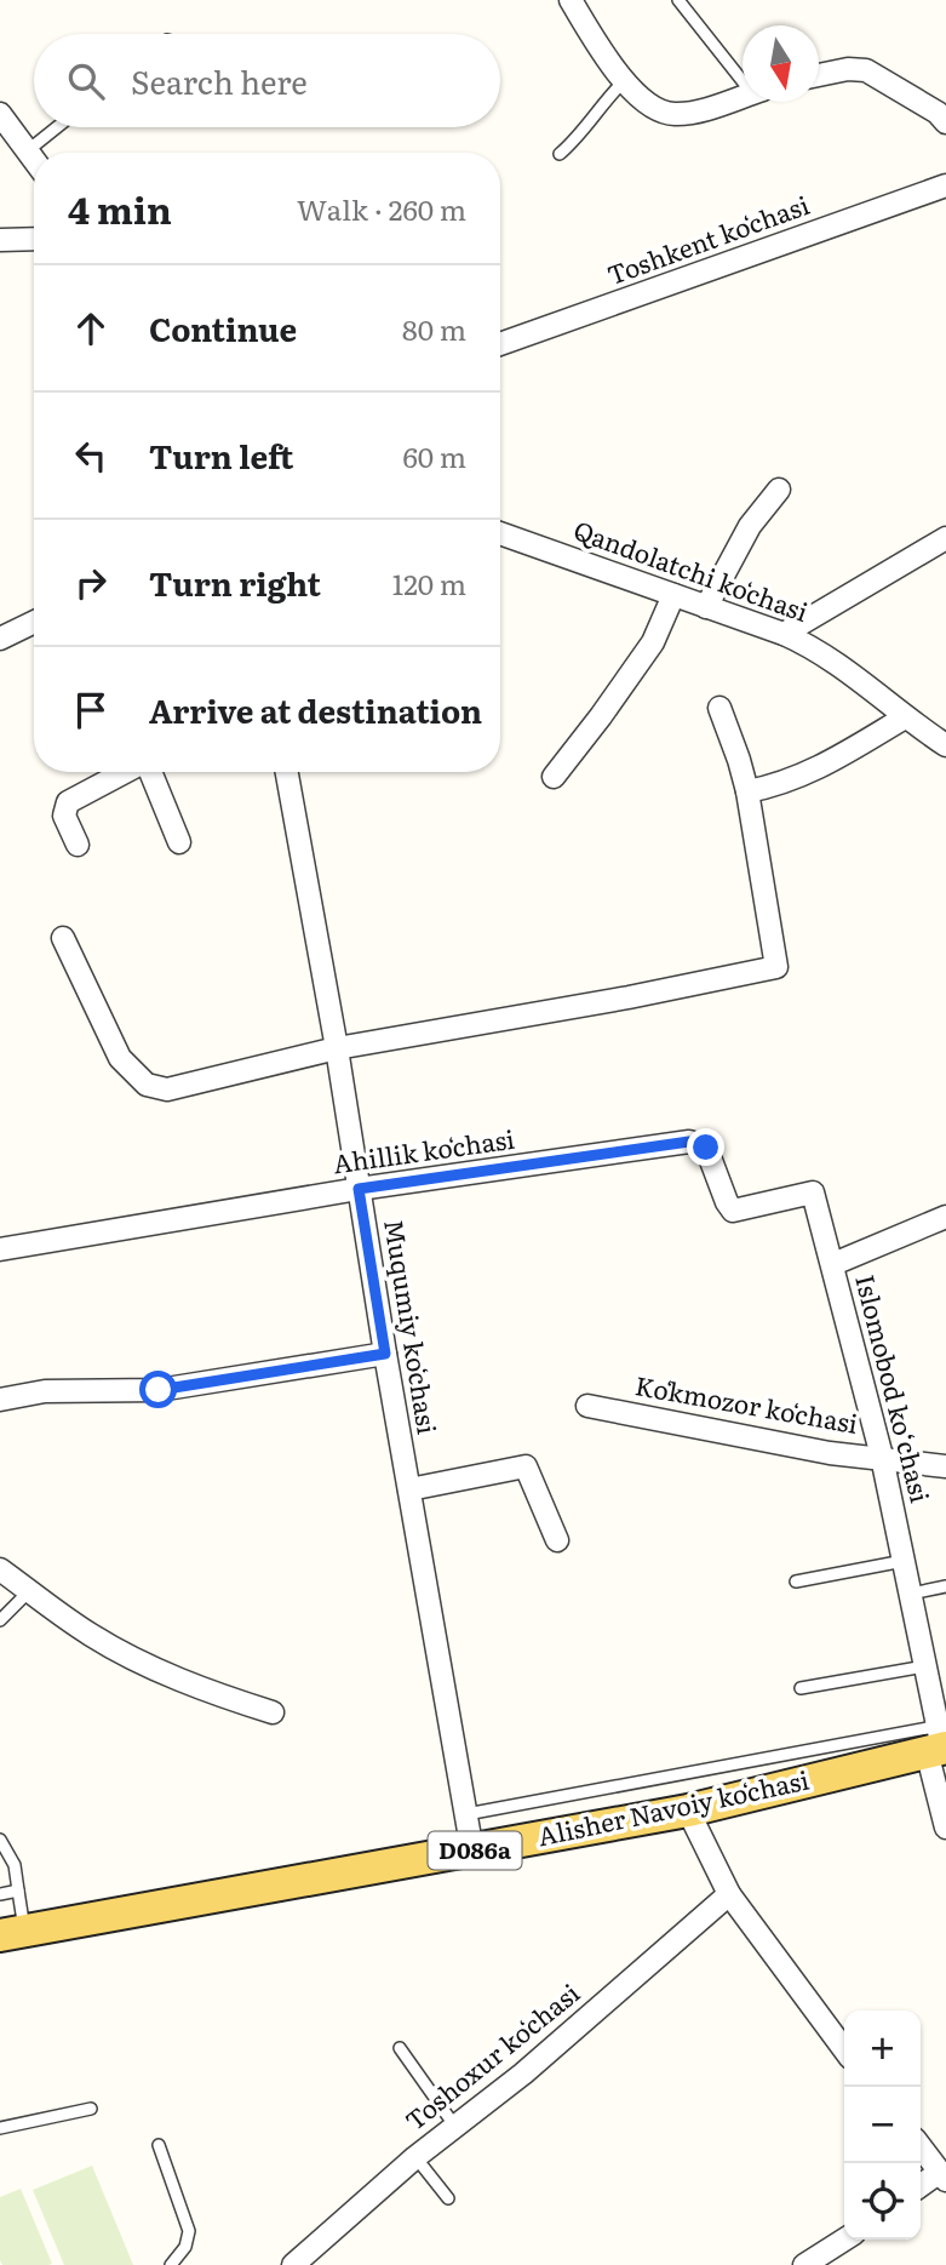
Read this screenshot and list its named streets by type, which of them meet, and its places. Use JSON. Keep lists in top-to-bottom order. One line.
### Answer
{"streets":{"main road":["Alisher Navoiy koʻchasi","D086a"],"street":["Toshkent koʻchasi","Qandolatchi koʻchasi","Ahillik koʻchasi","Muqumiy koʻchasi","Islomobod ko‘chasi","Koʻkmozor koʻchasi","Toshoxur koʻchasi"]},"crossings":[["Ahillik koʻchasi","Muqumiy koʻchasi"],["Ahillik koʻchasi","Islomobod ko‘chasi"],["Muqumiy koʻchasi","Alisher Navoiy koʻchasi"],["Islomobod ko‘chasi","Koʻkmozor koʻchasi"],["Islomobod ko‘chasi","Alisher Navoiy koʻchasi"]],"north":"bottom","page":{"search":"Search here","heading":["4 min","Walk · 260 m"],"list":[["Continue","80 m"],["Turn left","60 m"],["Turn right","120 m"],"Arrive at destination"],"map_buttons":["+","−"]}}
